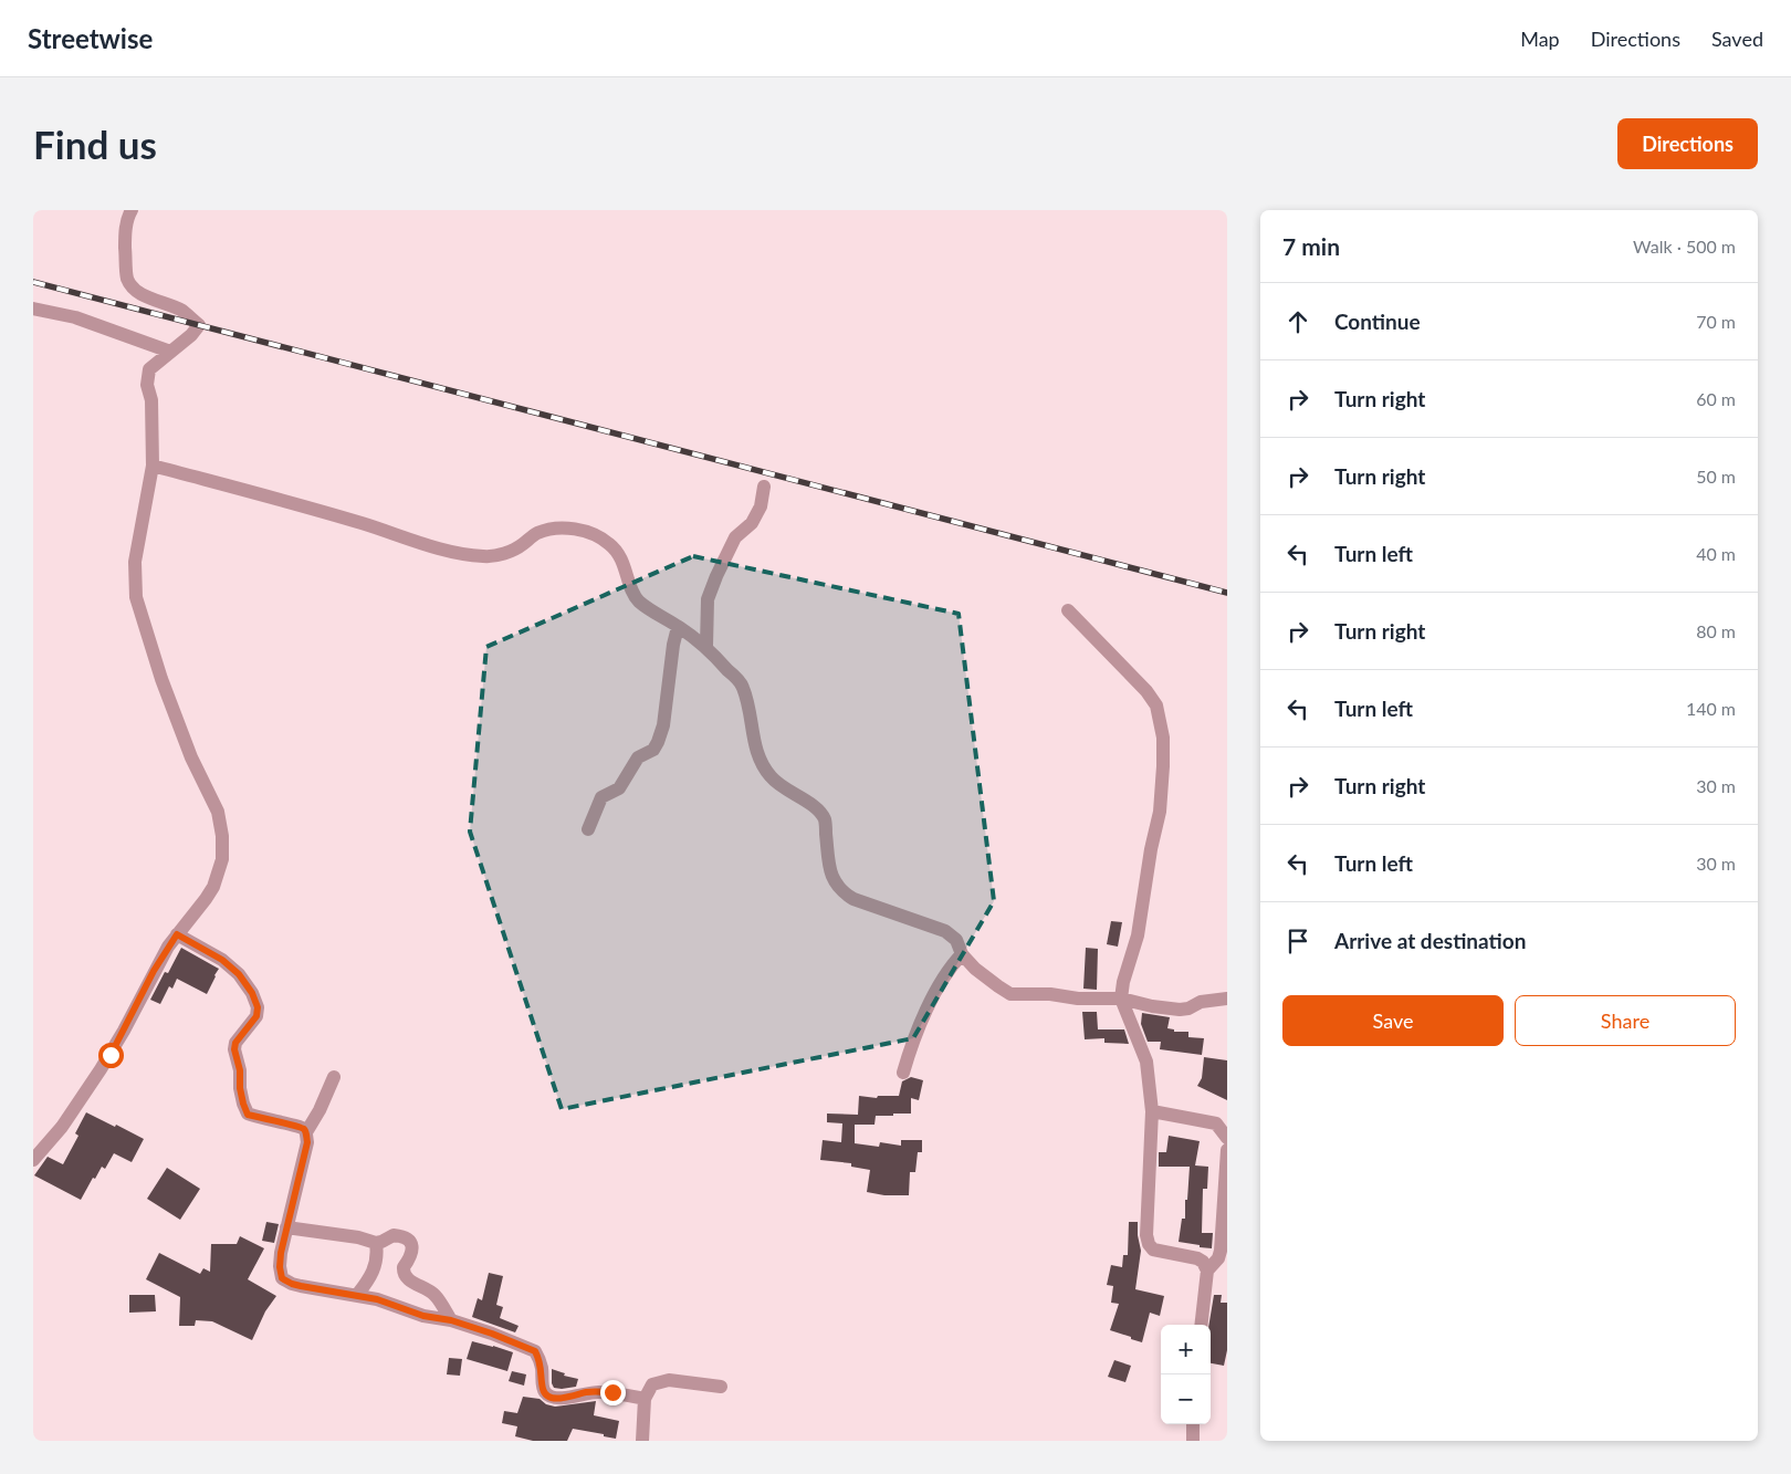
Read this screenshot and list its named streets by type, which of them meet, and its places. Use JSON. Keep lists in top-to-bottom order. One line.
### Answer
{"page":{"header":"Streetwise","nav":["Map","Directions","Saved"],"buttons":["Directions",["Save","Share"]],"title":"Find us","heading":["7 min","Walk · 500 m"],"list":[["Continue","70 m"],["Turn right","60 m"],["Turn right","50 m"],["Turn left","40 m"],["Turn right","80 m"],["Turn left","140 m"],["Turn right","30 m"],["Turn left","30 m"],"Arrive at destination"],"map_buttons":["+","−"]}}
